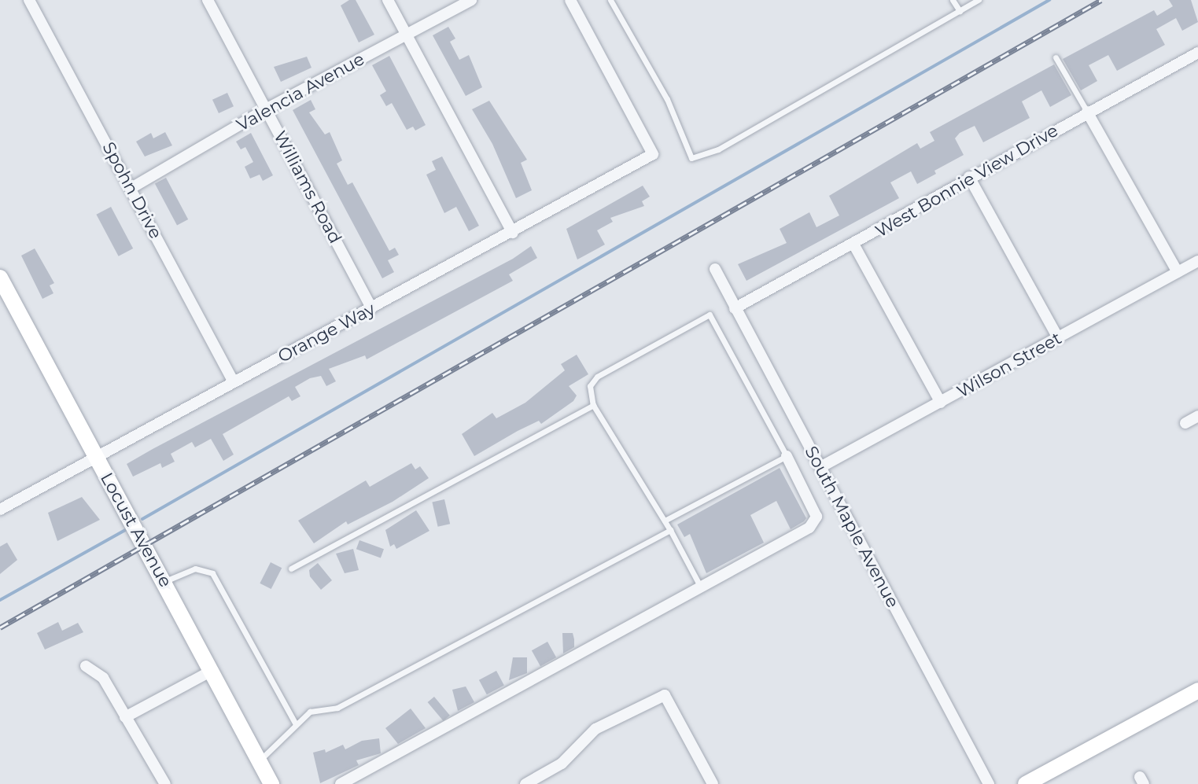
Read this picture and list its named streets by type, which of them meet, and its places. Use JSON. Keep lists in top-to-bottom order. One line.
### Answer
{"streets":{"street":["Valencia Avenue","West Bonnie View Drive","Williams Road","Spohn Drive","Orange Way","Wilson Street","South Maple Avenue","Locust Avenue"]},"crossings":[["Valencia Avenue","Williams Road"],["Valencia Avenue","Spohn Drive"],["West Bonnie View Drive","South Maple Avenue"],["Williams Road","Orange Way"],["Spohn Drive","Orange Way"],["Orange Way","Locust Avenue"],["Wilson Street","South Maple Avenue"]]}
